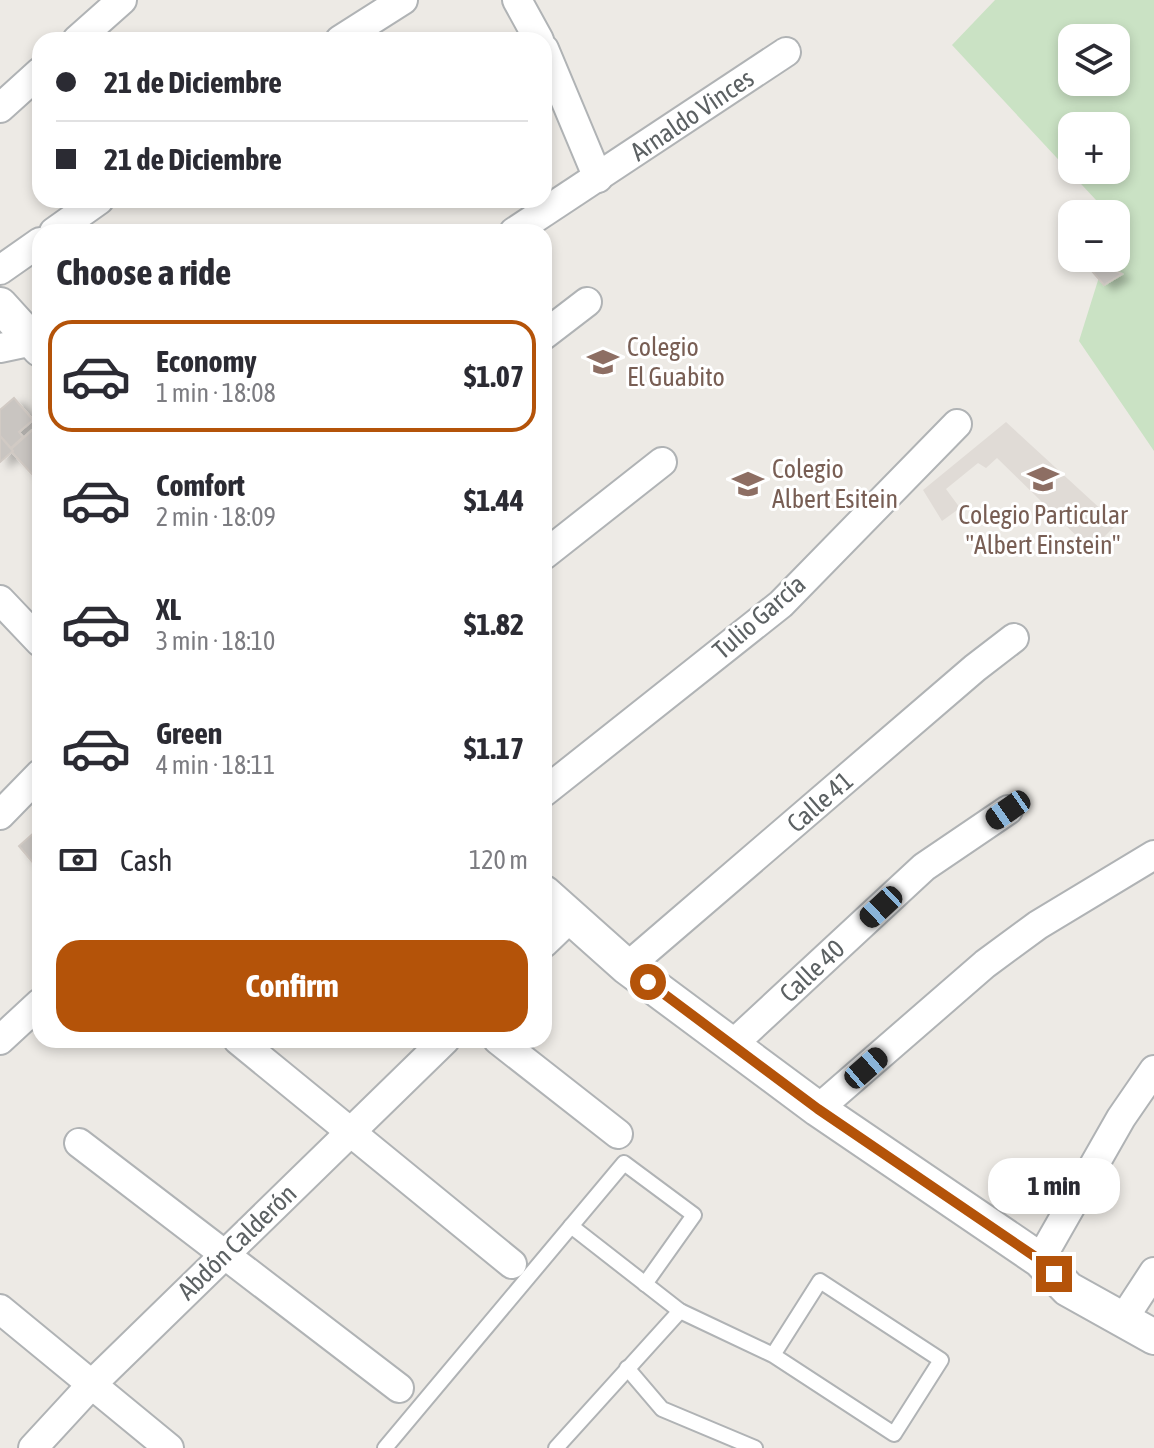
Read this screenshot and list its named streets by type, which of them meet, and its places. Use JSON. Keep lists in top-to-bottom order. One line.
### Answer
{"streets":{"street":["Arnaldo Vinces","Tulio García","Calle 41","Calle 40","Abdón Calderón"]},"places":{"school or university":["Colegio El Guabito","Colegio Particular \"Albert Einstein\"","Colegio Albert Esitein"]},"page":{"map_buttons":["+","−"],"banner":["21 de Diciembre","21 de Diciembre"],"heading":"Choose a ride","list":[{"name":"Economy","note":"1 min · 18:08","value":"$1.07"},{"name":"Comfort","note":"2 min · 18:09","value":"$1.44"},{"name":"XL","note":"3 min · 18:10","value":"$1.82"},{"name":"Green","note":"4 min · 18:11","value":"$1.17"}],"pay":["Cash","120 m"],"buttons":"Confirm","bubble":"1 min"}}
